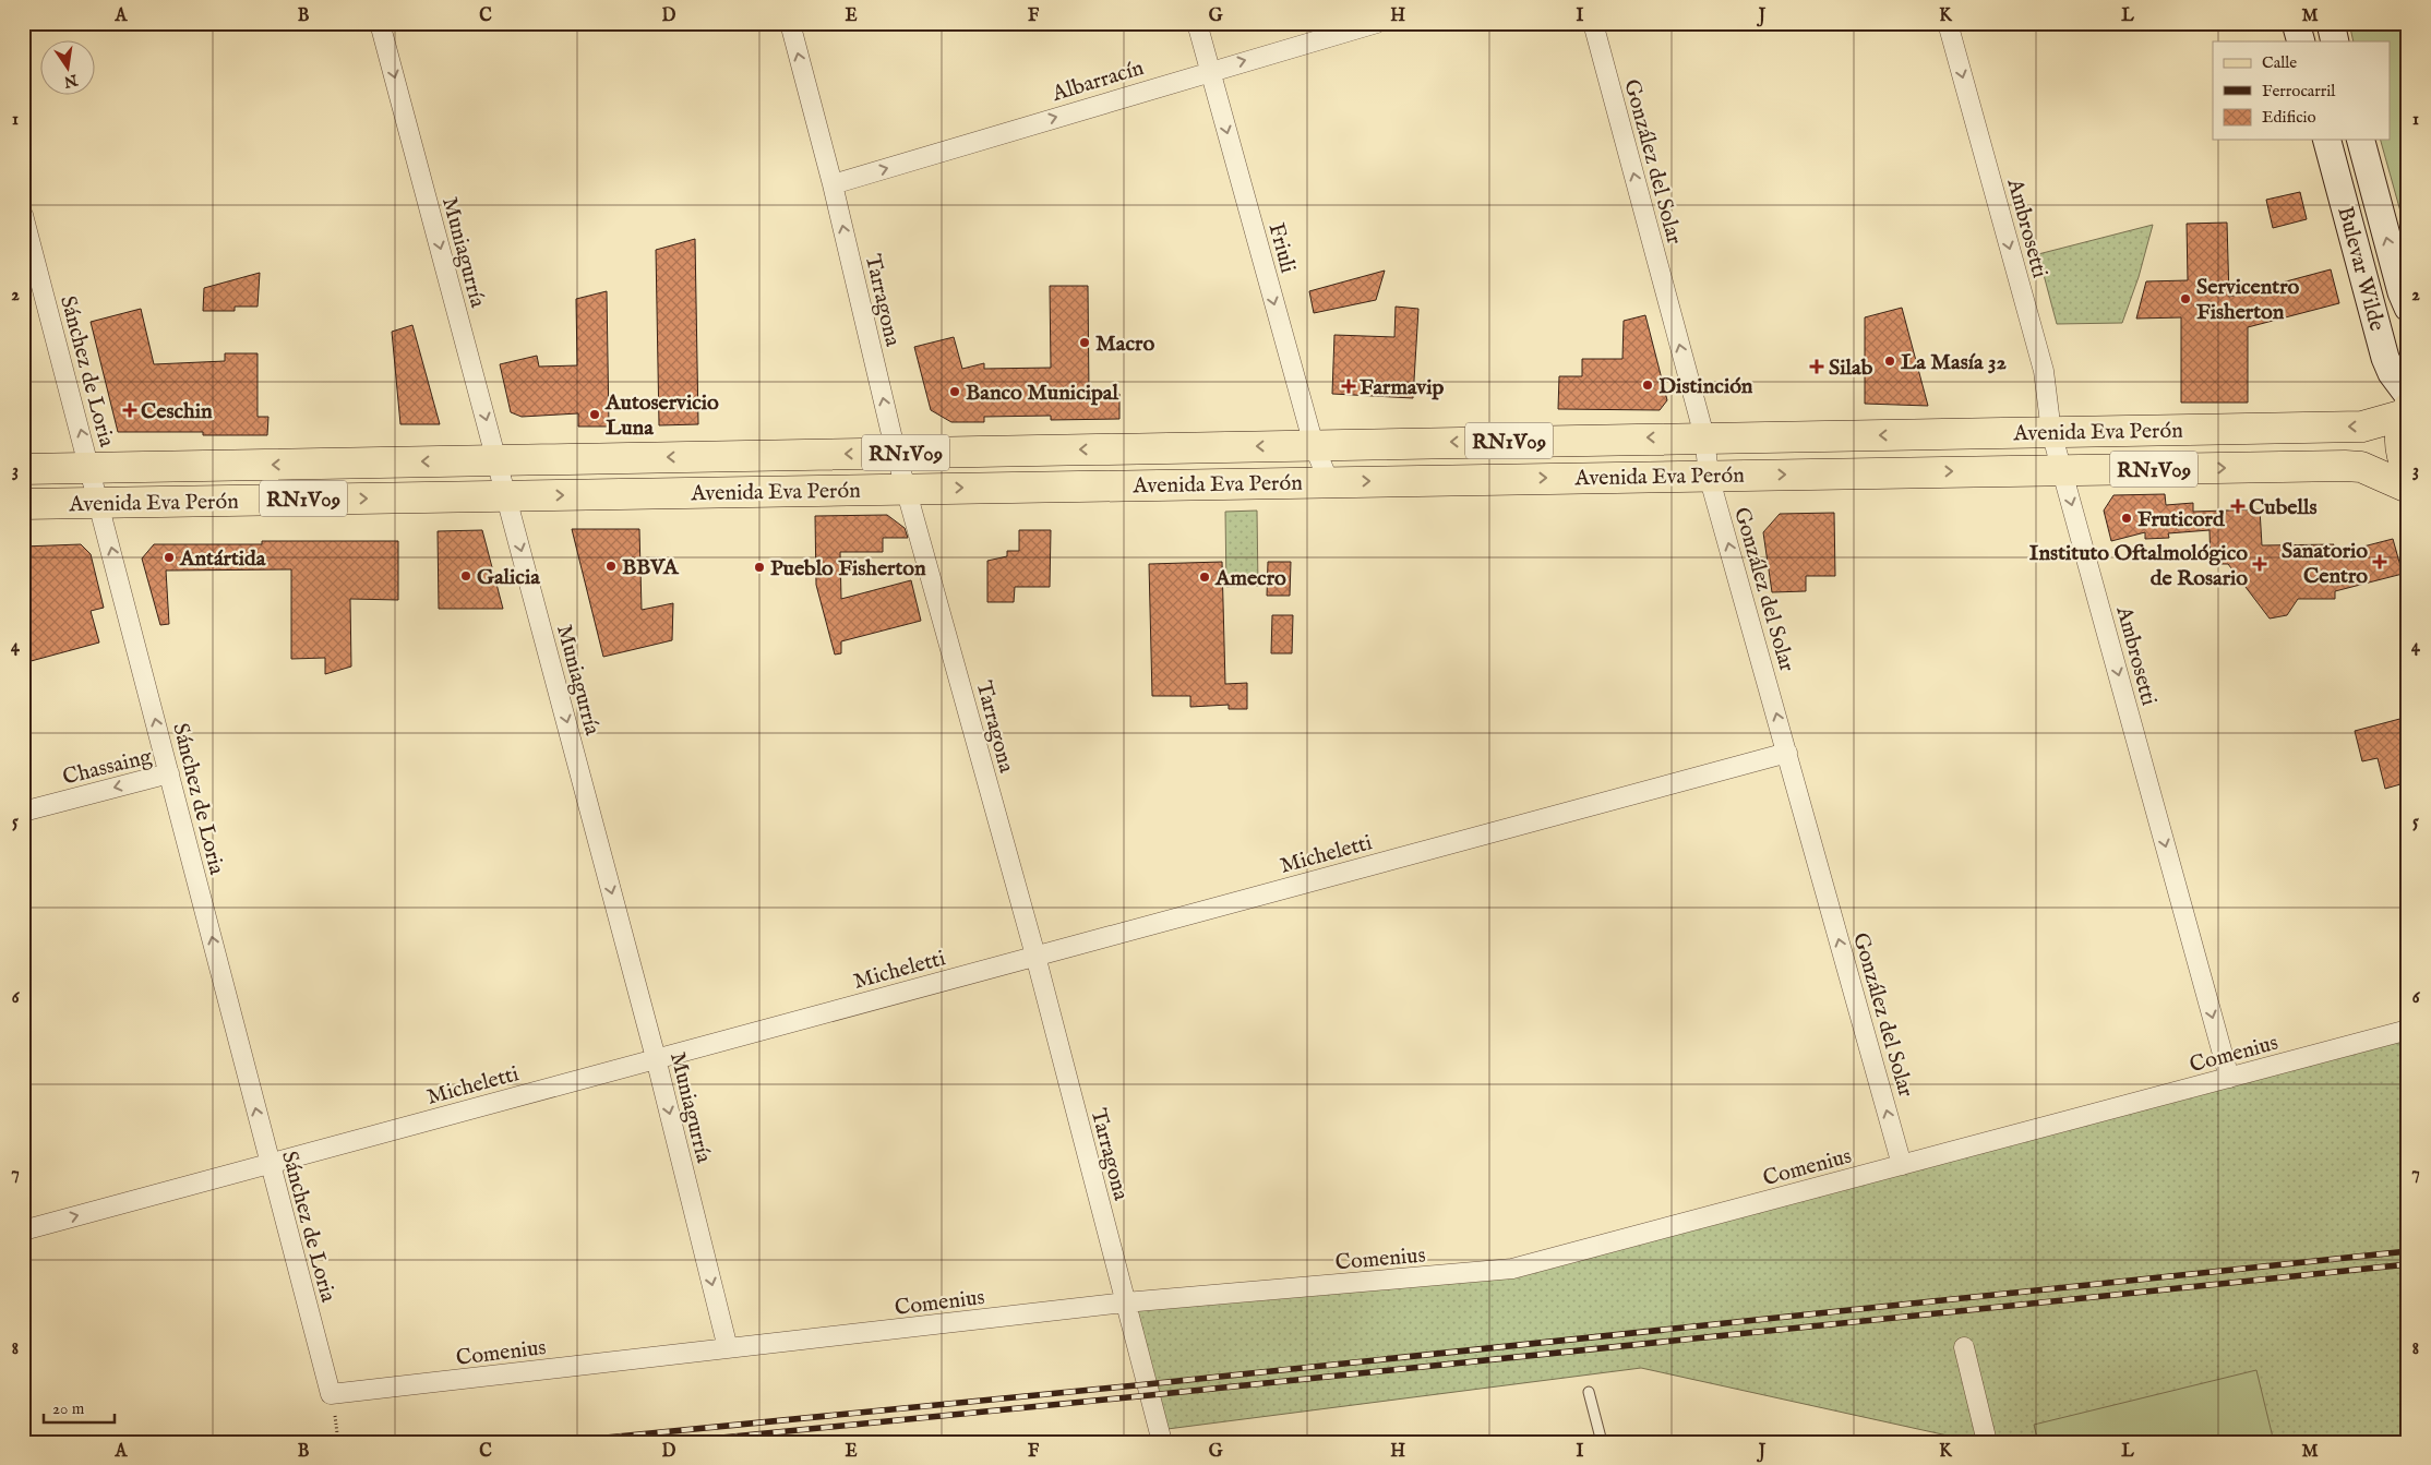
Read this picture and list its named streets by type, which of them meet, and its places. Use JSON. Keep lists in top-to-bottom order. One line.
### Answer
{"streets":{"main road":["Bulevar Wilde","Avenida Eva Perón","RN1V09"],"street":["Albarracín","González del Solar","Ambrosetti","Friuli","Muniagurría","Tarragona","Sánchez de Loria","Chassaing","Micheletti","Comenius"]},"crossings":[["Albarracín","Friuli"],["Albarracín","Tarragona"],["González del Solar","Avenida Eva Perón"],["González del Solar","Micheletti"],["González del Solar","Comenius"],["Ambrosetti","Avenida Eva Perón"],["Ambrosetti","Comenius"],["Friuli","Avenida Eva Perón"],["Muniagurría","Avenida Eva Perón"],["Muniagurría","Micheletti"],["Muniagurría","Comenius"],["Bulevar Wilde","Avenida Eva Perón"],["Tarragona","Avenida Eva Perón"],["Tarragona","Micheletti"],["Tarragona","Comenius"],["Sánchez de Loria","Avenida Eva Perón"],["Sánchez de Loria","Chassaing"],["Sánchez de Loria","Micheletti"],["Sánchez de Loria","Comenius"]],"one_way":["Albarracín","González del Solar","Ambrosetti","Friuli","Muniagurría","Sánchez de Loria","Chassaing"],"places":{"other":["Servicentro Fisherton","Macro","La Masía 32","Distinción","Banco Municipal","Autoservicio Luna","Fruticord","Antártida","BBVA","Pueblo Fisherton","Galicia","Amecro"],"health":["Silab","Farmavip","Ceschin","Cubells","Sanatorio Centro","Instituto Oftalmológico de Rosario"]},"legend":["Calle","Ferrocarril","Edificio"],"scale_bar":"20 m","north":"bottom","grid":{"columns":["A","B","C","D","E","F","G","H","I","J","K","L","M"],"rows":["1","2","3","4","5","6","7","8"]}}
